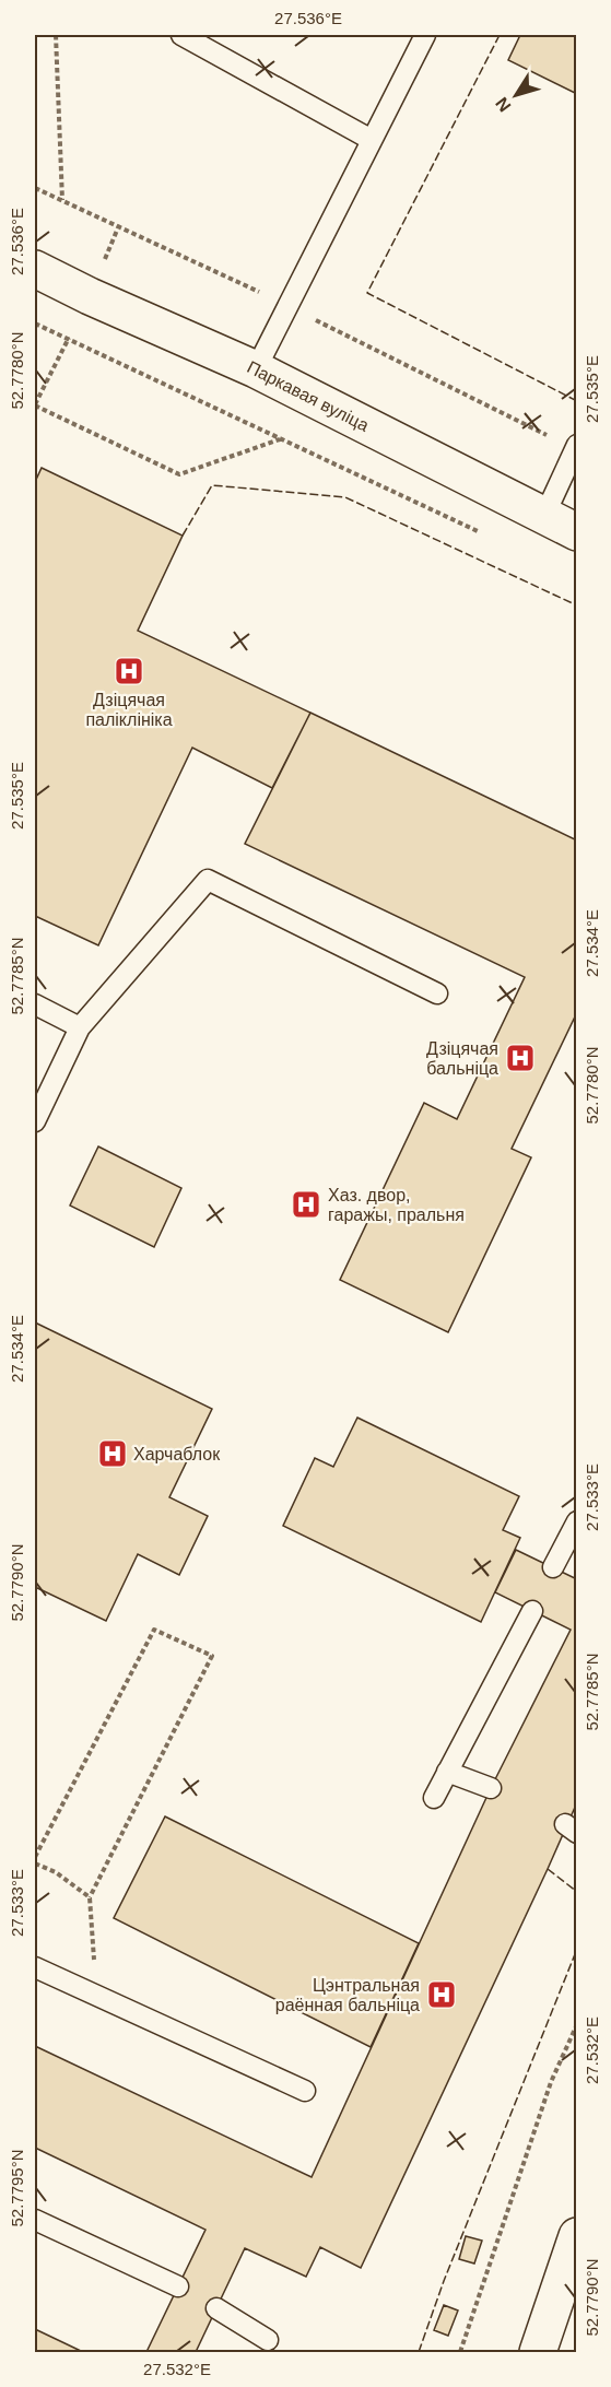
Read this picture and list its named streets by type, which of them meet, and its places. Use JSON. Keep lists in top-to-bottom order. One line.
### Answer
{"streets":{"street":["Паркавая вуліца"]},"places":{"hospital":["Дзіцячая паліклініка","Дзіцячая бальніца","Хаз. двор, гаражы, пральня","Харчаблок","Цэнтральная раённая бальніца"]},"north":"bottom left","coordinates":["27.536°E","52.7780°N","27.535°E","27.534°E","52.7785°N","27.533°E","52.7790°N","27.532°E","52.7795°N"]}
